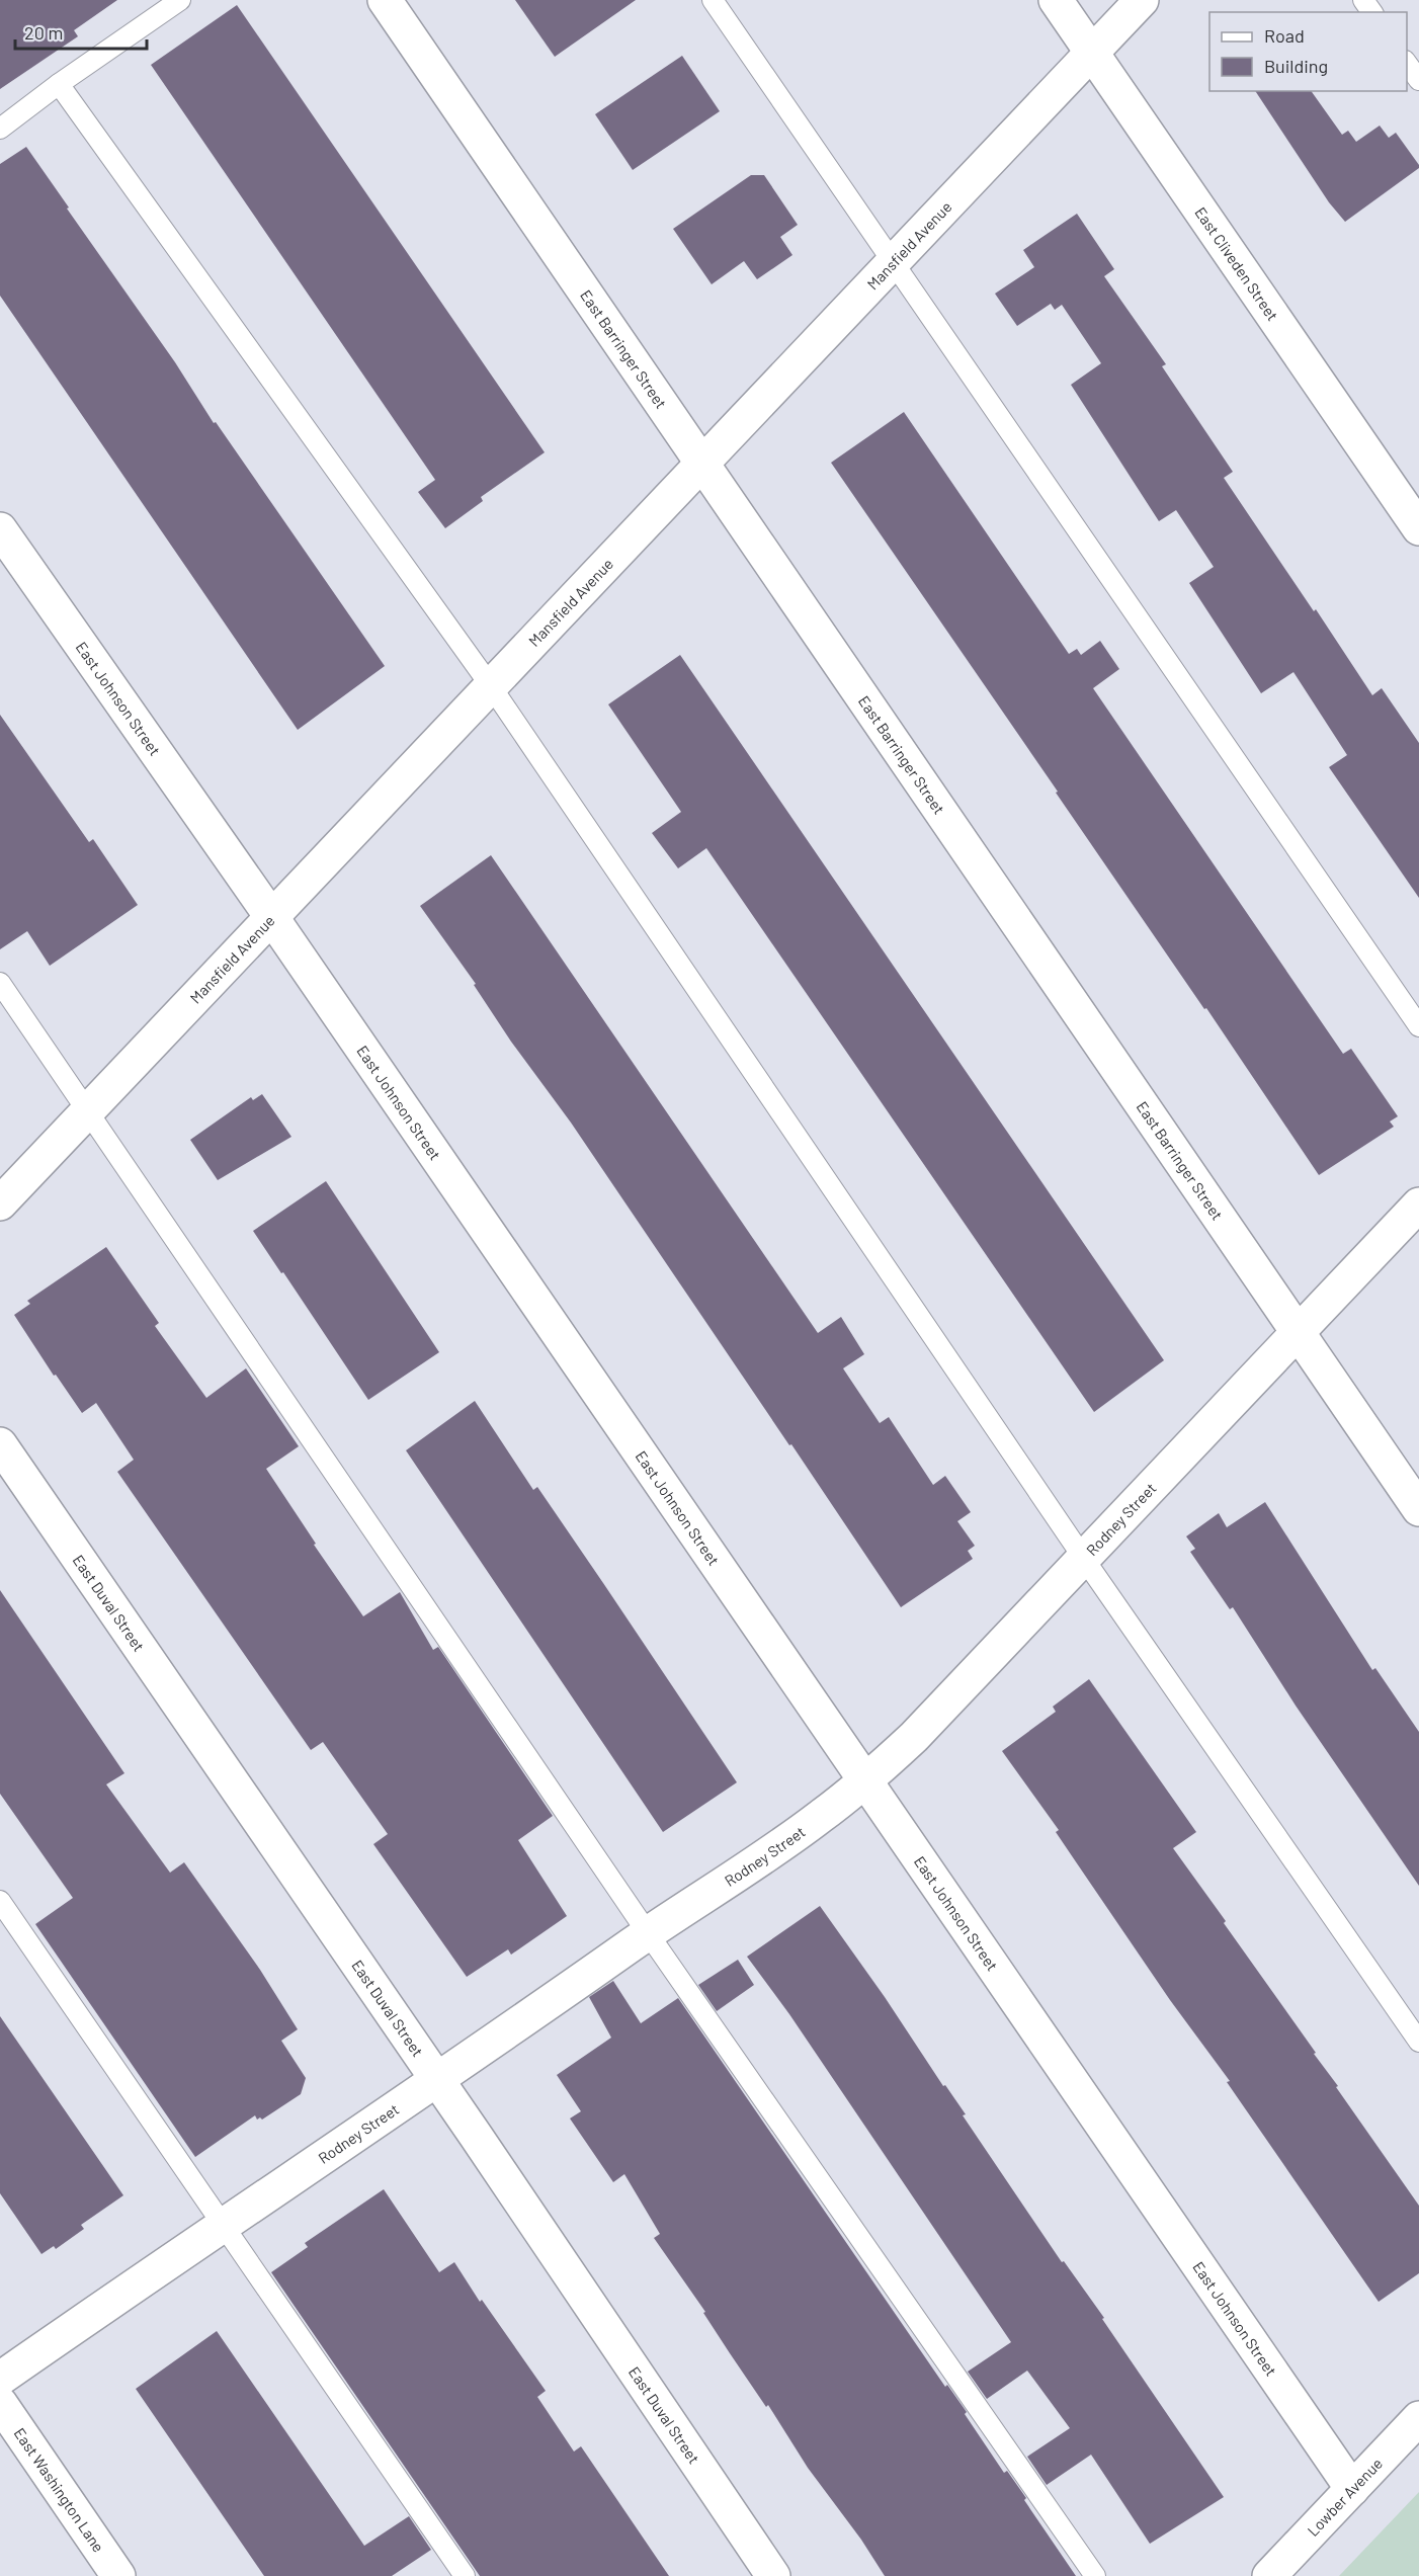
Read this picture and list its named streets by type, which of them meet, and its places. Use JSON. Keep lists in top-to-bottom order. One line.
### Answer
{"streets":{"street":["Mansfield Avenue","East Cliveden Street","East Barringer Street","East Johnson Street","Rodney Street","East Duval Street","East Washington Lane","Lowber Avenue"]},"crossings":[["Mansfield Avenue","East Cliveden Street"],["Mansfield Avenue","East Barringer Street"],["Mansfield Avenue","East Johnson Street"],["East Barringer Street","Rodney Street"],["East Johnson Street","Rodney Street"],["East Johnson Street","Lowber Avenue"],["Rodney Street","East Duval Street"]],"legend":["Road","Building"],"scale_bar":"20 m"}
